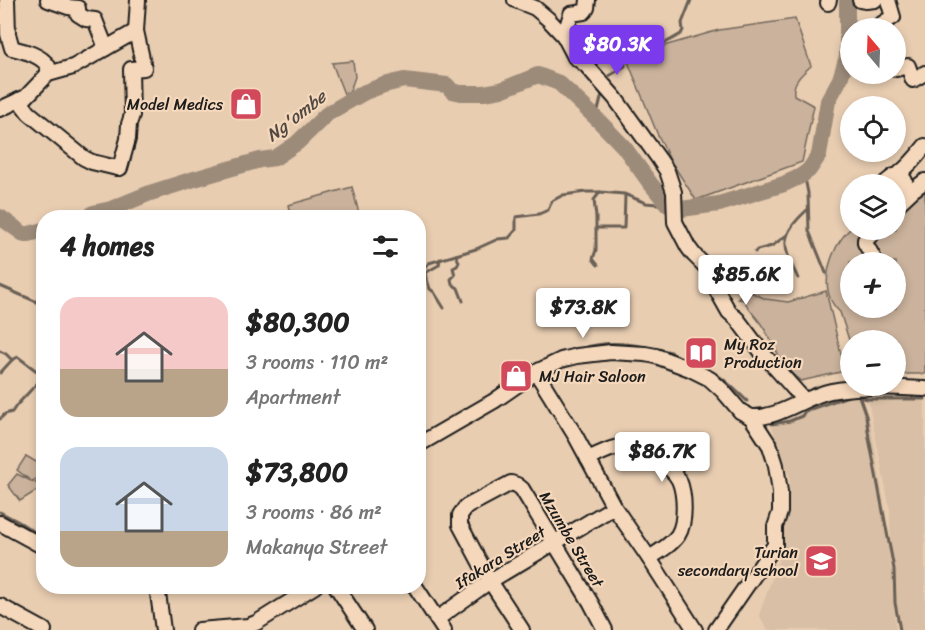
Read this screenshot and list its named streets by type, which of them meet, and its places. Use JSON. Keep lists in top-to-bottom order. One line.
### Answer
{"streets":{"street":["Mzumbe Street","Ifakara Street"]},"crossings":[["Mzumbe Street","Ifakara Street"]],"water":["Ng'ombe"],"places":{"shop":["Model Medics","MJ Hair Saloon"],"library":["My Roz Production"],"school or university":["Turian secondary school"]},"north":"top","page":{"map_buttons":["+","−"],"price":["$80.3K","$85.6K","$73.8K","$86.7K"],"heading":"4 homes","list":[{"name":"$80,300","note":"3 rooms · 110 m² · Apartment"},{"name":"$73,800","note":"3 rooms · 86 m² · Makanya Street"}]}}
